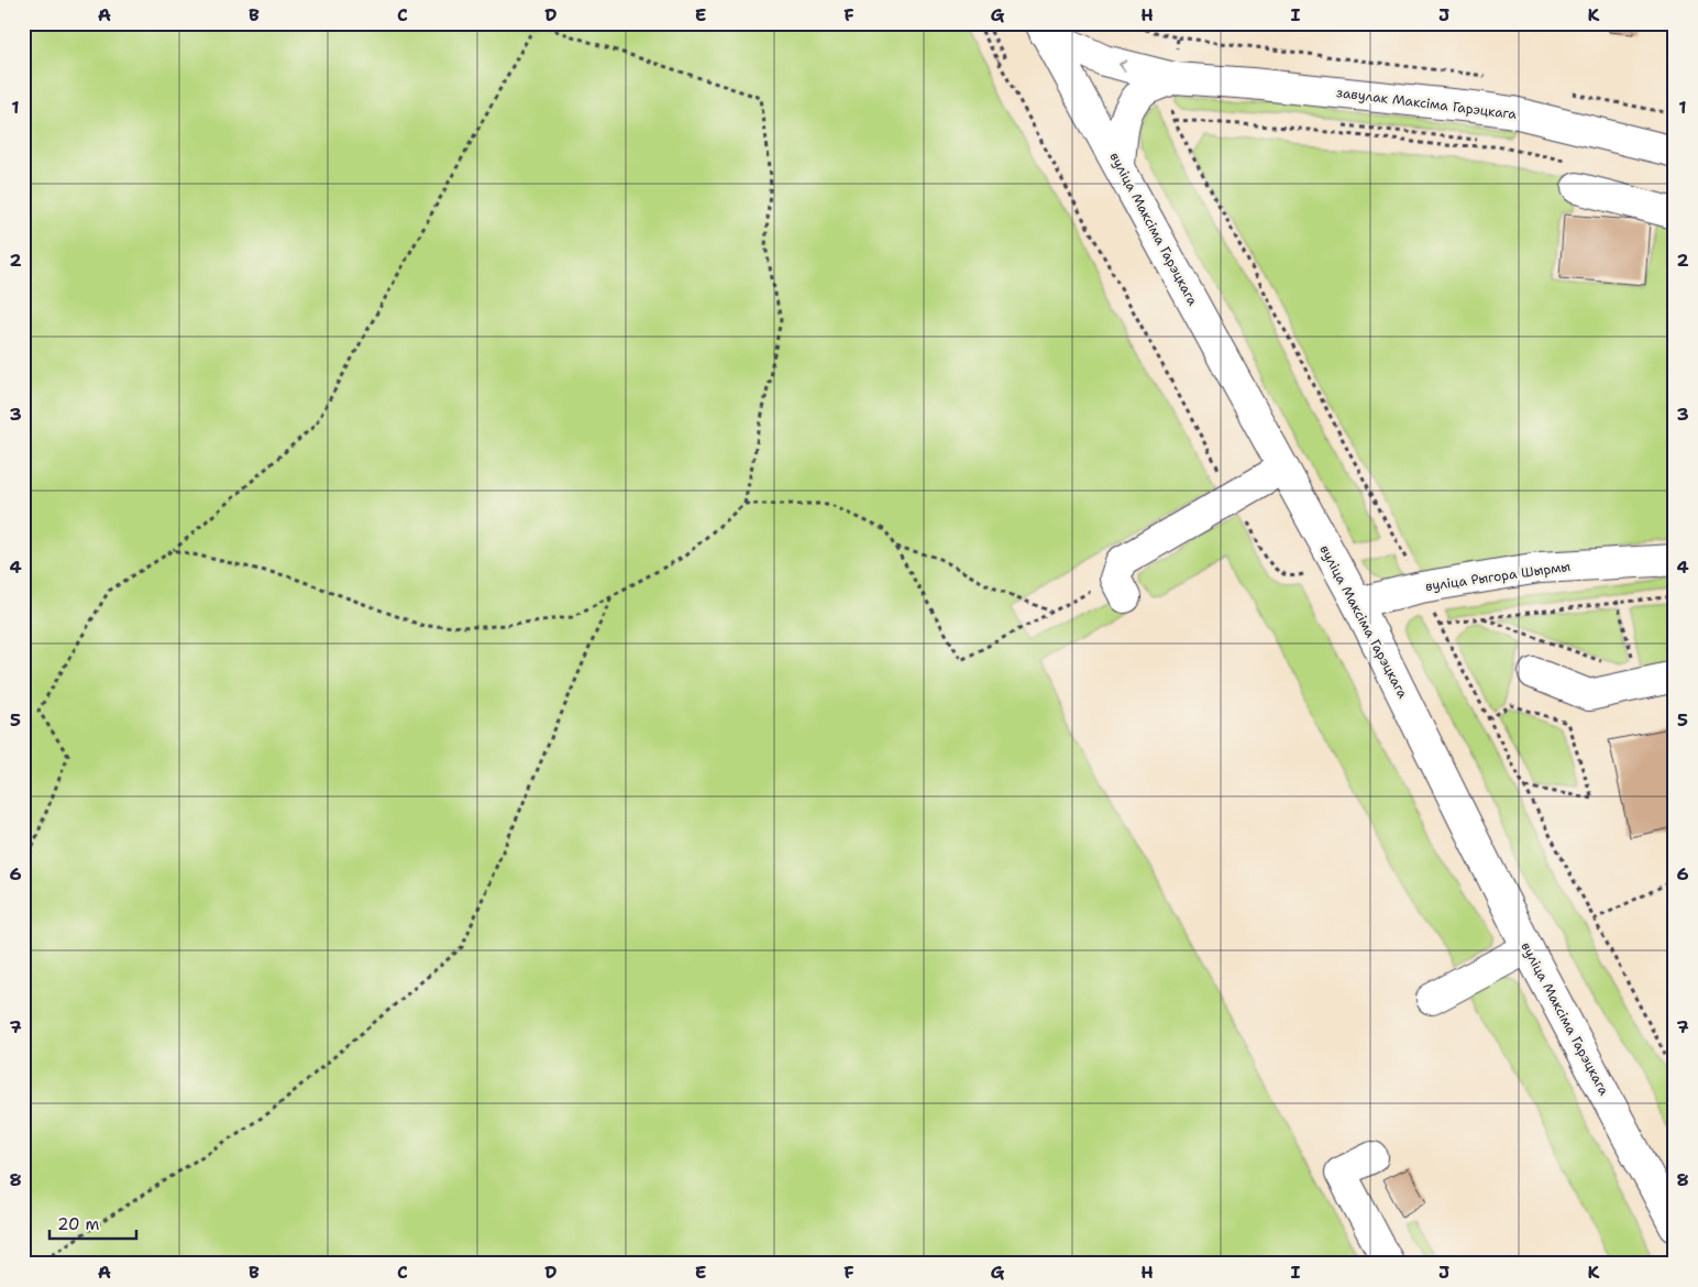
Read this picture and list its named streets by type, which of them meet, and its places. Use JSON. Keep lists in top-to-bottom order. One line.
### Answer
{"streets":{"main road":["завулак Максіма Гарэцкага","вуліца Максіма Гарэцкага","вуліца Рыгора Шырмы"]},"crossings":[["завулак Максіма Гарэцкага","вуліца Максіма Гарэцкага"],["вуліца Максіма Гарэцкага","вуліца Рыгора Шырмы"]],"scale_bar":"20 m","grid":{"columns":["A","B","C","D","E","F","G","H","I","J","K"],"rows":["1","2","3","4","5","6","7","8"]}}
